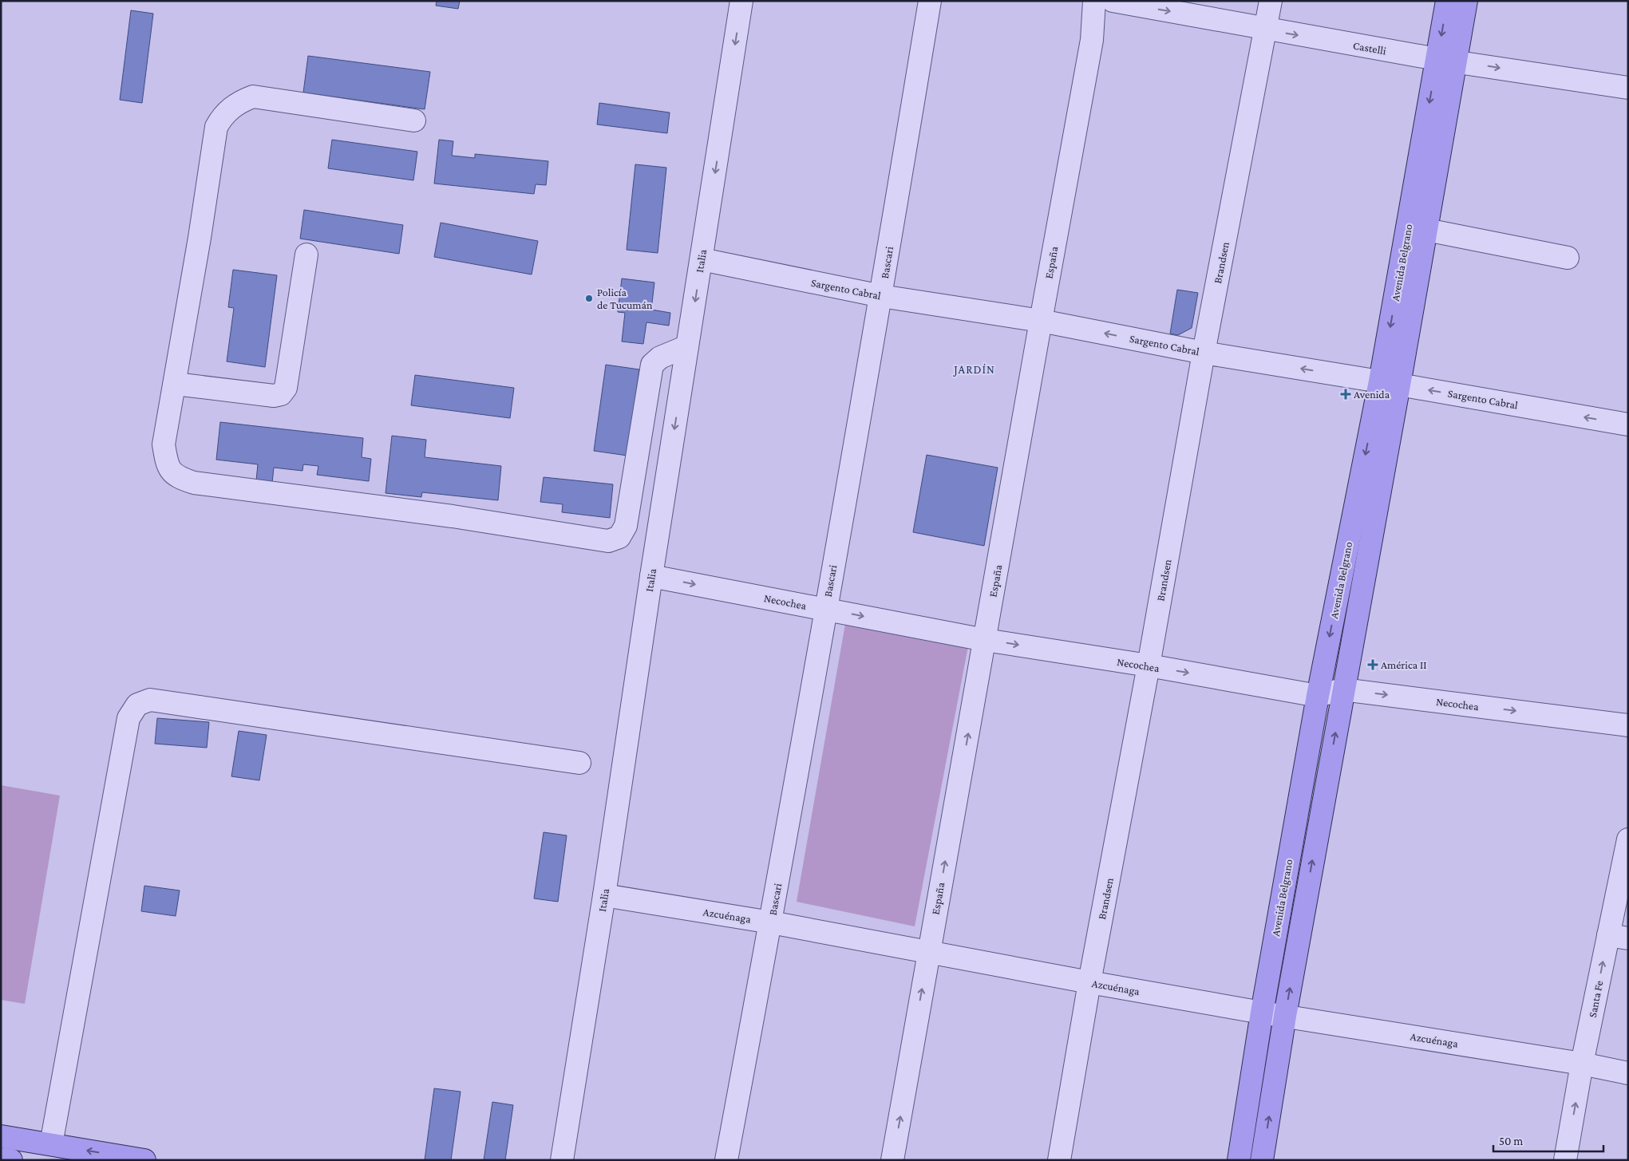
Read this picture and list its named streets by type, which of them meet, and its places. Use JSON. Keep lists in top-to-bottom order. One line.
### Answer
{"streets":{"main road":["Avenida Belgrano"],"street":["Castelli","Italia","Bascari","España","Brandsen","Sargento Cabral","Necochea","Azcuénaga","Santa Fe"]},"crossings":[["Castelli","Brandsen"],["Castelli","Avenida Belgrano"],["Italia","Sargento Cabral"],["Italia","Necochea"],["Italia","Azcuénaga"],["Bascari","Sargento Cabral"],["Bascari","Necochea"],["Bascari","Azcuénaga"],["España","Sargento Cabral"],["España","Necochea"],["España","Azcuénaga"],["Brandsen","Sargento Cabral"],["Brandsen","Necochea"],["Brandsen","Azcuénaga"],["Avenida Belgrano","Sargento Cabral"],["Avenida Belgrano","Necochea"],["Avenida Belgrano","Azcuénaga"],["Azcuénaga","Santa Fe"]],"one_way":["Castelli","Italia","España","Sargento Cabral","Necochea","Santa Fe"],"districts":["JARDÍN"],"places":{"other":["Policía de Tucumán"],"health":["Avenida","América II"]},"scale_bar":"50 m"}
